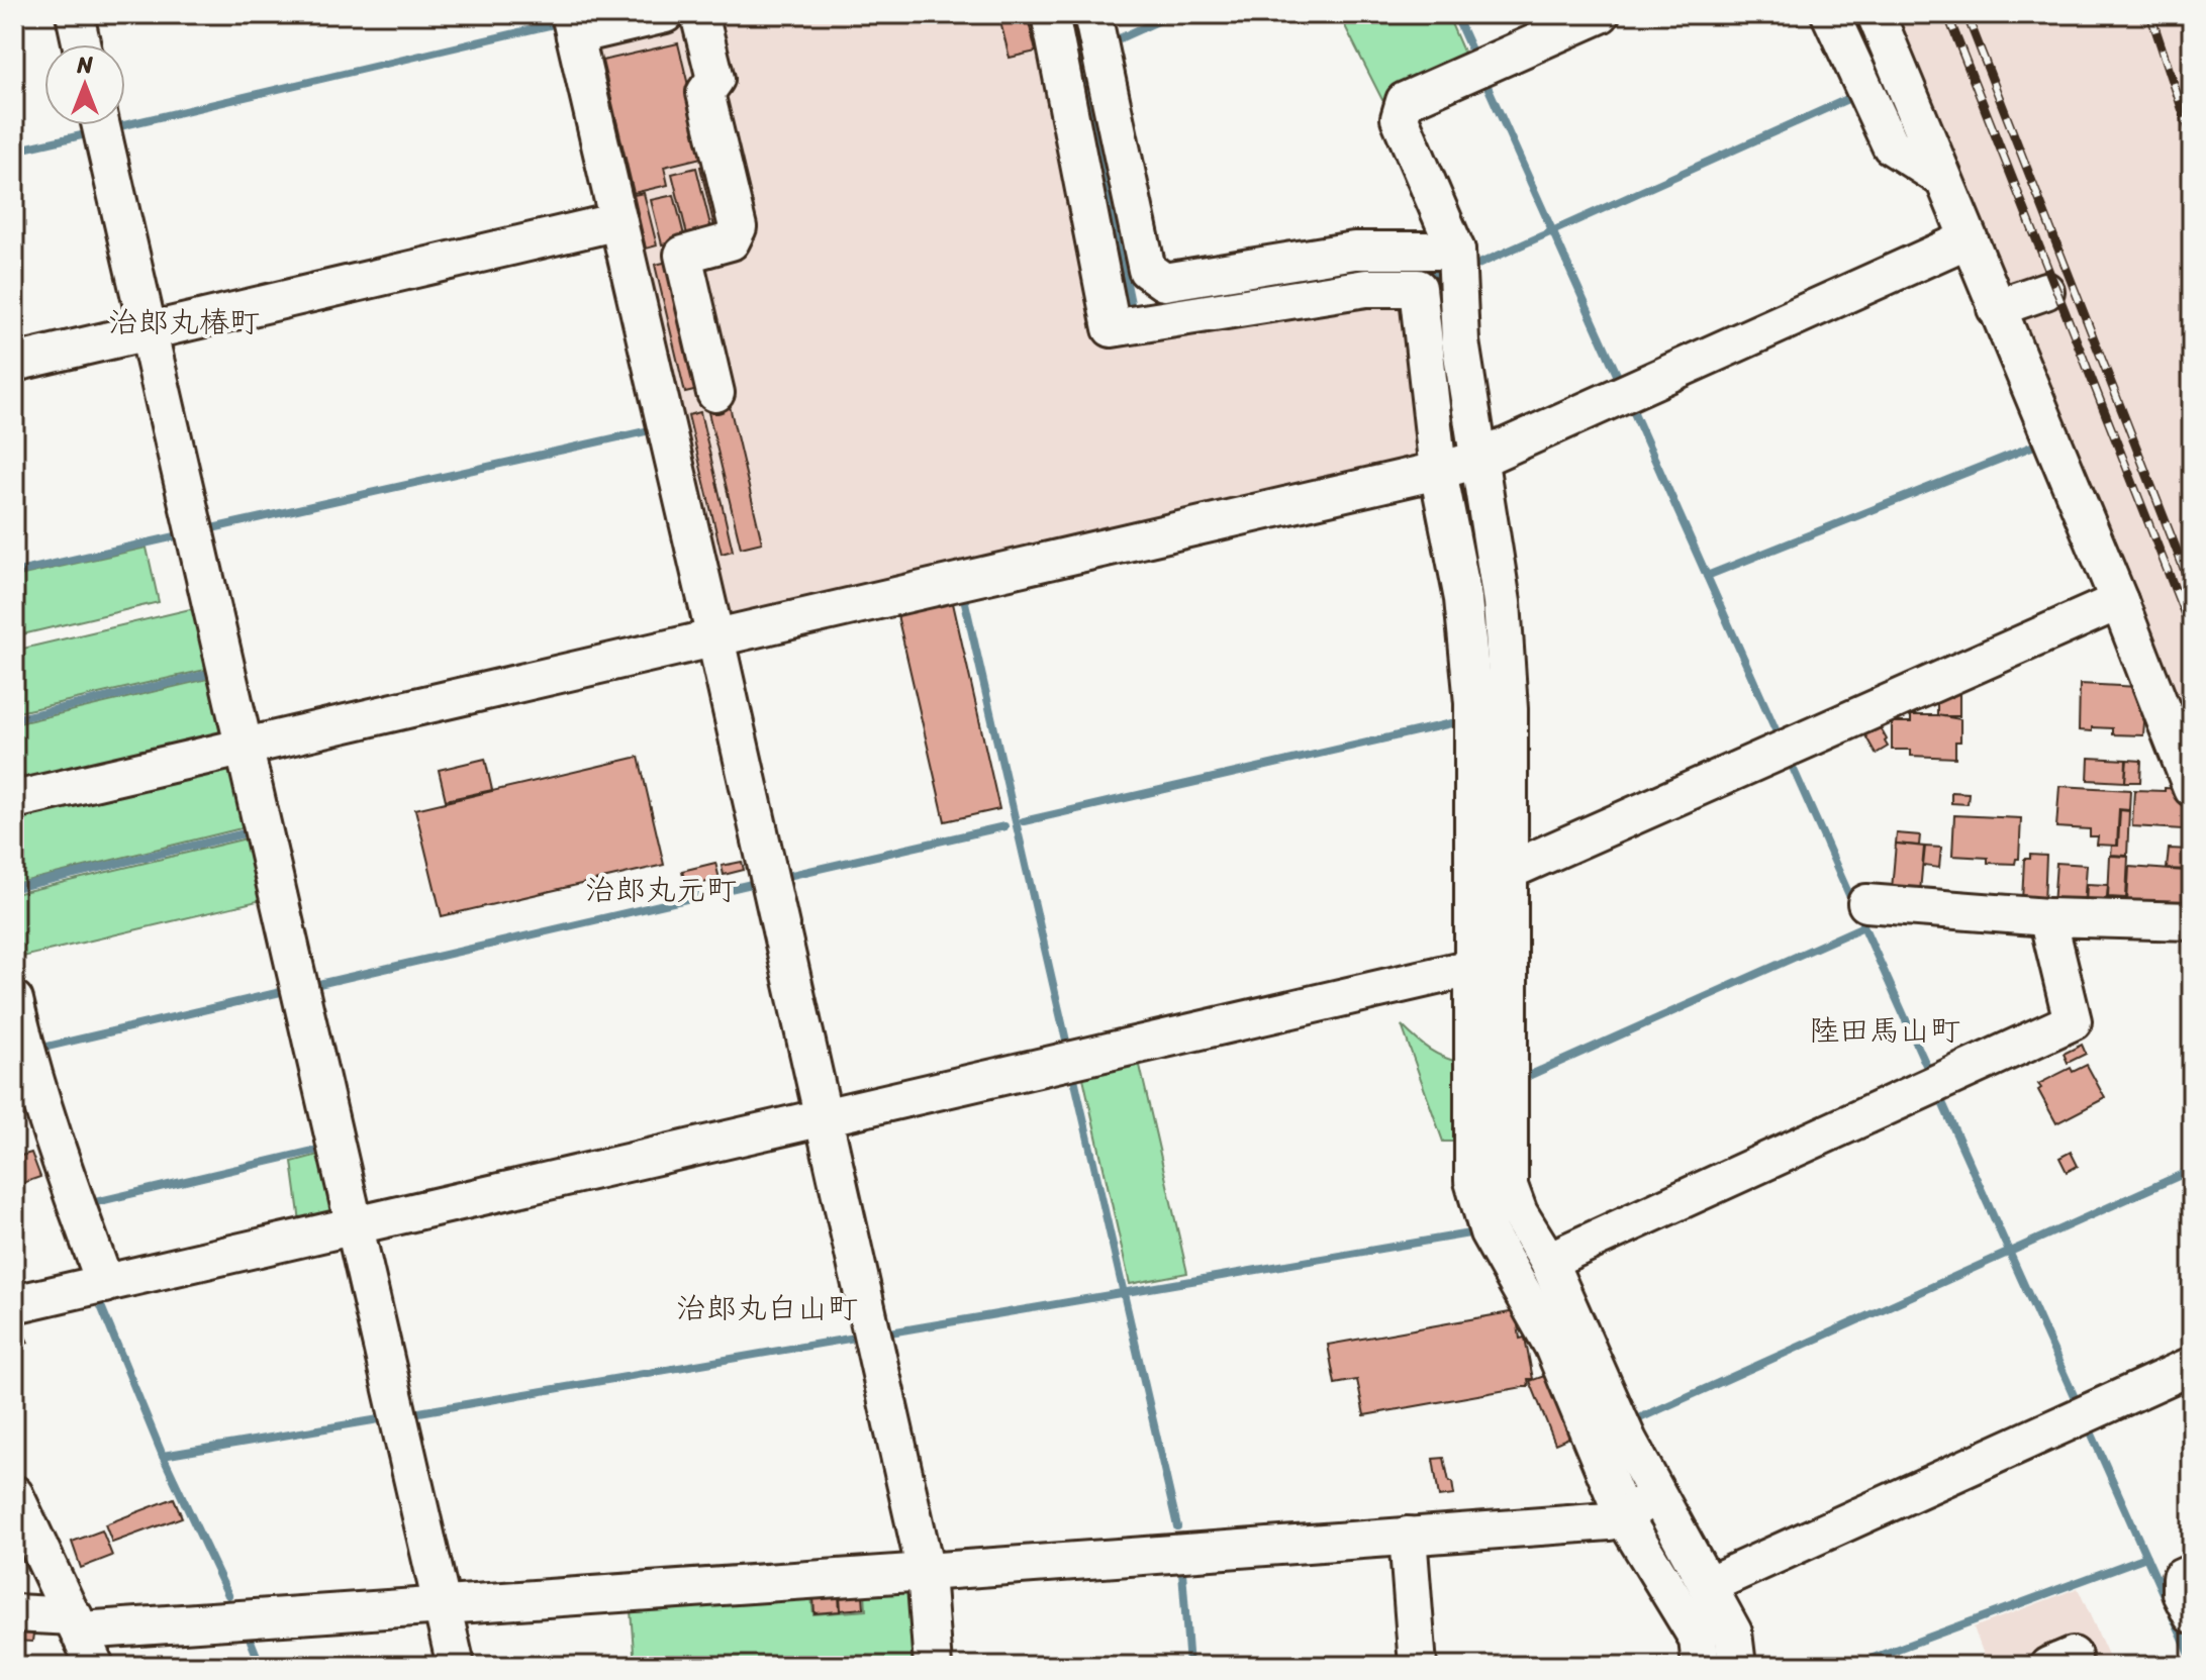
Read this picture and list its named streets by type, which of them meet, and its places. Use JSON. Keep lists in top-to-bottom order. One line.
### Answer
{"districts":["治郎丸椿町","治郎丸元町","陸田馬山町","治郎丸白山町"],"north":"top"}
